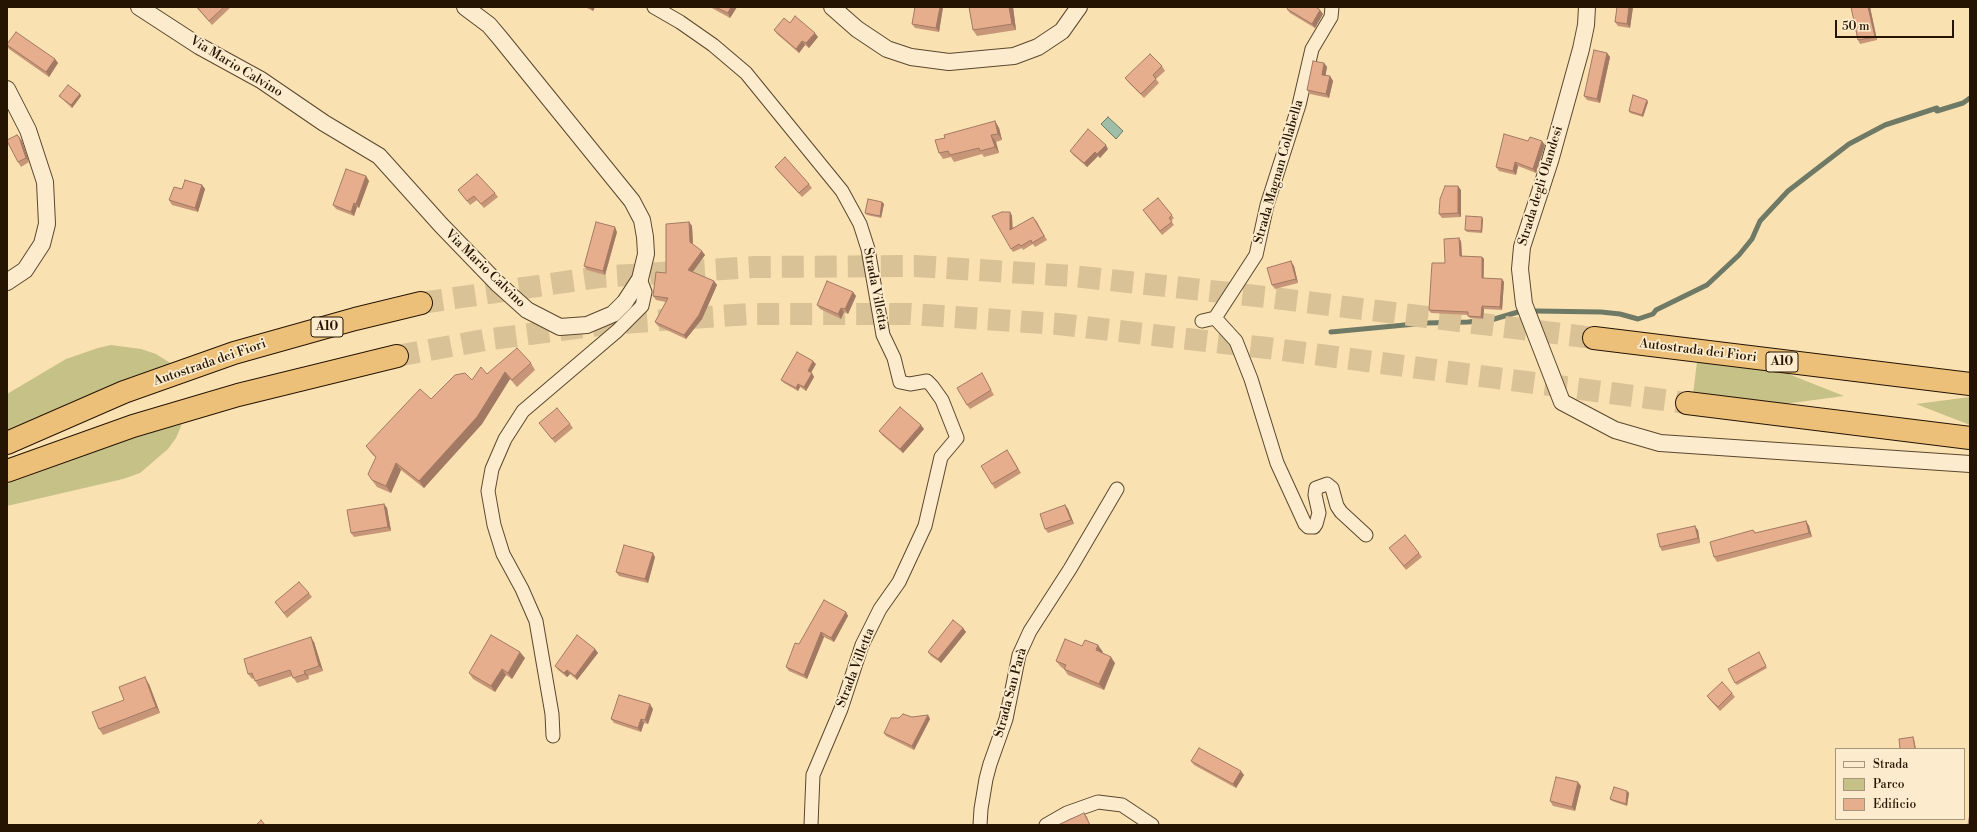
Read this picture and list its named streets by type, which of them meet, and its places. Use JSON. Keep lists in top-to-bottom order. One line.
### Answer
{"streets":{"highway":["A10","Autostrada dei Fiori"],"street":["Via Mario Calvino","Strada Magnan Collabella","Strada degli Olandesi","Strada Villetta","Strada San Parà"]},"legend":["Strada","Parco","Edificio"],"scale_bar":"50 m"}
